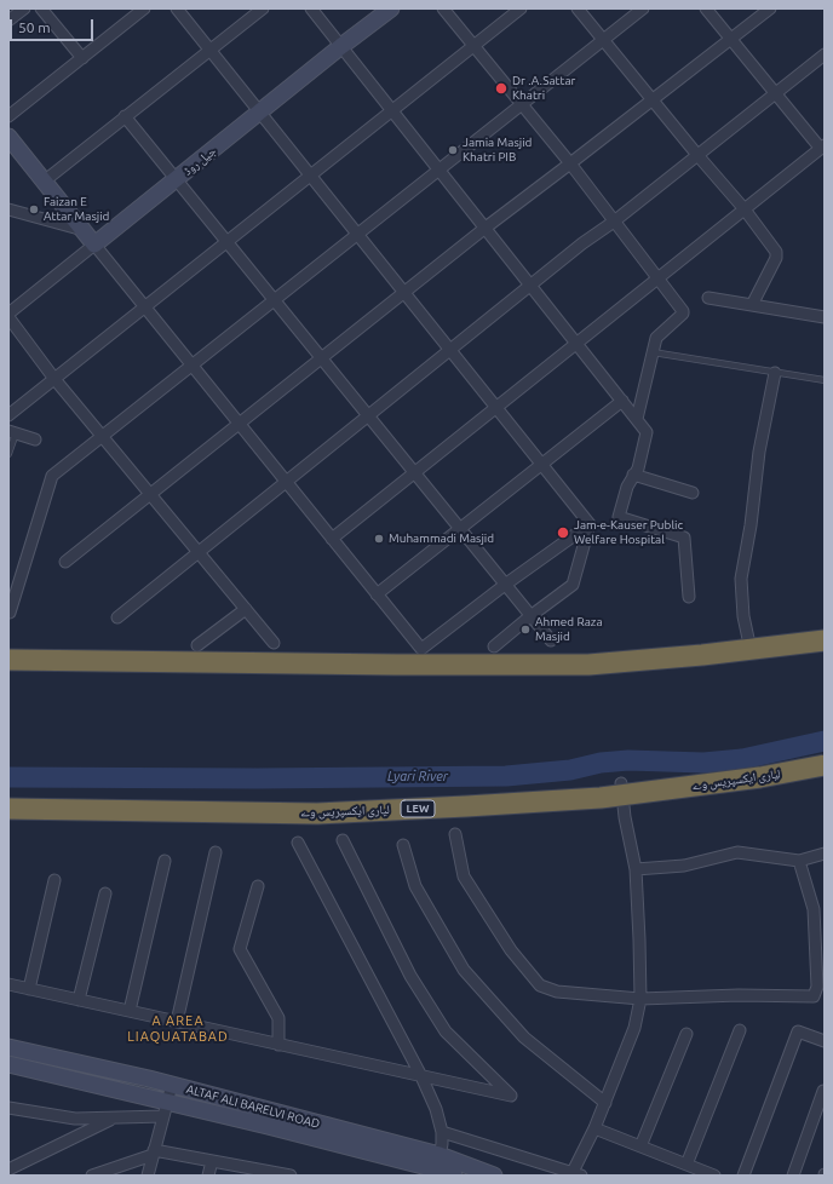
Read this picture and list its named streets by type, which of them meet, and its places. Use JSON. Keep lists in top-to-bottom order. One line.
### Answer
{"streets":{"highway":["لیاری ایکسپریس وے","LEW"],"main road":["جیل روڈ","ALTAF ALI BARELVI ROAD"]},"districts":["A AREA LIAQUATABAD"],"water":["Lyari River"],"places":["Dr .A.Sattar Khatri","Jamia Masjid Khatri PIB","Faizan E Attar Masjid","Jam-e-Kauser Public Welfare Hospital","Muhammadi Masjid","Ahmed Raza Masjid"],"scale_bar":"50 m"}
